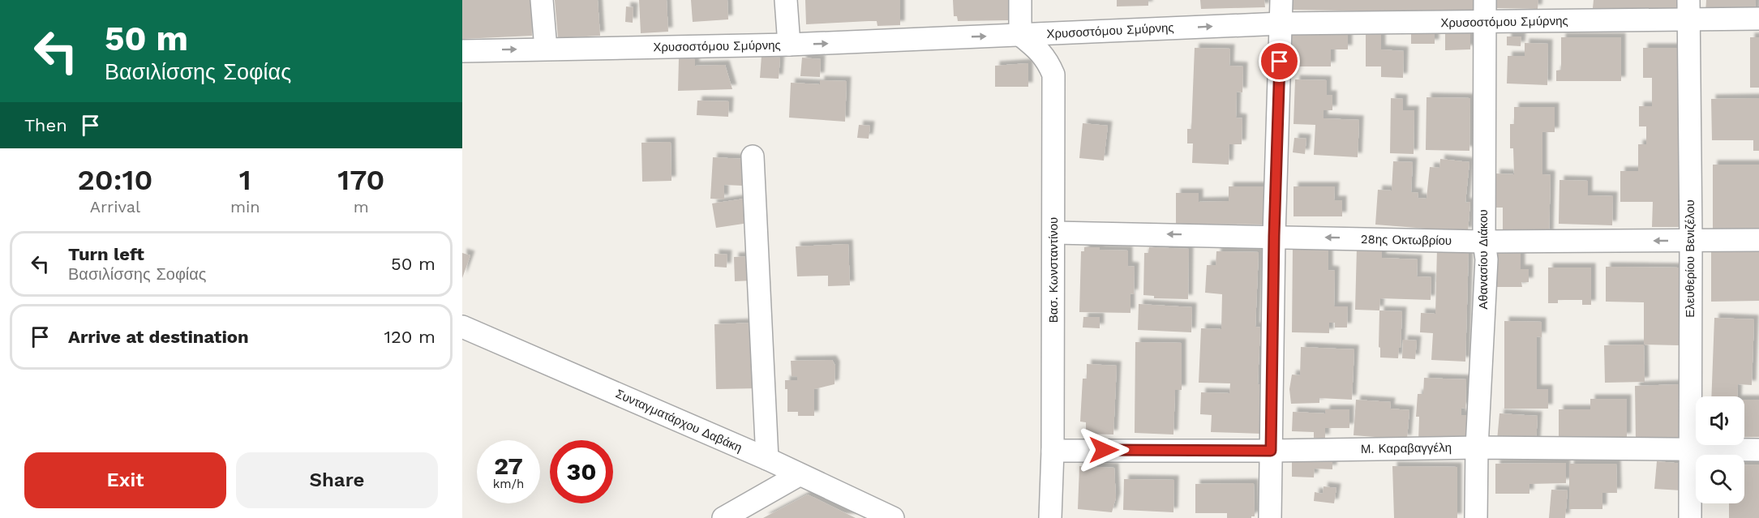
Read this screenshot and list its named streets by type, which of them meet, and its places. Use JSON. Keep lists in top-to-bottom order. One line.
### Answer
{"streets":{"street":["Χρυσοστόμου Σμύρνης","28ης Οκτωβρίου","Ελευθερίου Βενιζέλου","Αθανασίου Διάκου","Βασ. Κωνσταντίνου","Συνταγματάρχου Δαβάκη","Μ. Καραβαγγέλη"]},"crossings":[["Χρυσοστόμου Σμύρνης","Ελευθερίου Βενιζέλου"],["Χρυσοστόμου Σμύρνης","Αθανασίου Διάκου"],["Χρυσοστόμου Σμύρνης","Βασ. Κωνσταντίνου"],["28ης Οκτωβρίου","Ελευθερίου Βενιζέλου"],["28ης Οκτωβρίου","Αθανασίου Διάκου"],["28ης Οκτωβρίου","Βασ. Κωνσταντίνου"],["Ελευθερίου Βενιζέλου","Μ. Καραβαγγέλη"],["Αθανασίου Διάκου","Μ. Καραβαγγέλη"],["Βασ. Κωνσταντίνου","Μ. Καραβαγγέλη"]],"one_way":["Χρυσοστόμου Σμύρνης","28ης Οκτωβρίου"],"page":{"turn":["50 m","Βασιλίσσης Σοφίας"],"then":"Then","eta":["20:10","Arrival","1","min","170","m"],"list":[{"name":"Turn left","note":"Βασιλίσσης Σοφίας","value":"50 m"},{"name":"Arrive at destination","value":"120 m"}],"speed":"27 km/h","limit":"30","buttons":["Exit","Share"]}}
